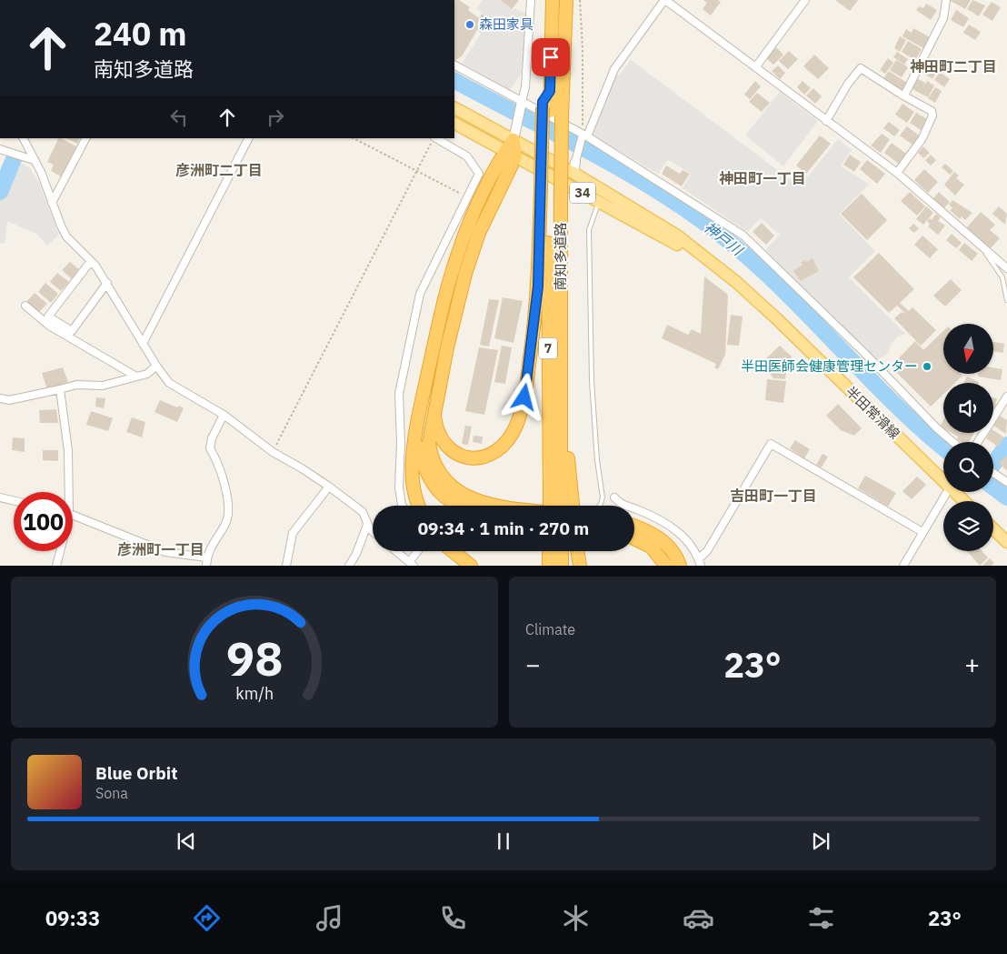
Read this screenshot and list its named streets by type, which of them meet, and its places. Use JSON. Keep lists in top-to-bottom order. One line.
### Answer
{"streets":{"highway":["南知多道路","7"],"main road":["34","半田常滑線"]},"districts":["神田町二丁目","彦洲町二丁目","神田町一丁目","吉田町一丁目","彦洲町一丁目"],"water":["神戸川"],"places":["森田家具","半田医師会健康管理センター"],"north":"bottom","page":{"turn":["240 m","南知多道路"],"limit":"100","trip":"09:34 · 1 min · 270 m","tile":"Climate","heat":["−","23°","+"],"song":["Blue Orbit","Sona"],"tabs":["09:33","23°"],"gauge":["98","km/h"]}}
